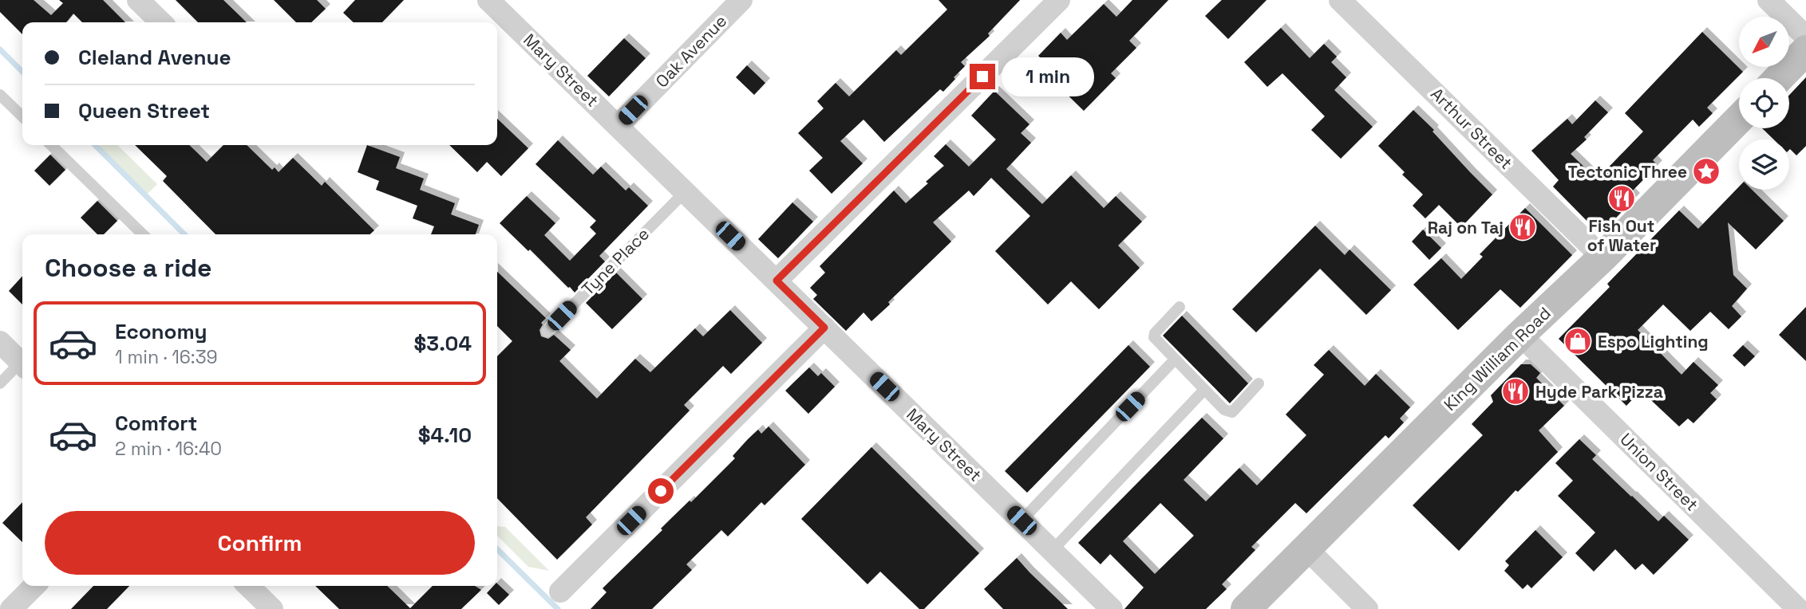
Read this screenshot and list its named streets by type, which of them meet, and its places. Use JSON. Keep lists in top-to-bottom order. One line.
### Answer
{"streets":{"main road":["King William Road"],"street":["Oak Avenue","Mary Street","Arthur Street","Union Street"],"lane":["Tyne Place"]},"crossings":[["Oak Avenue","Mary Street"],["Mary Street","Tyne Place"],["Arthur Street","King William Road"],["King William Road","Union Street"]],"places":{"place":["Tectonic Three"],"restaurant":["Fish Out of Water","Raj on Taj","Hyde Park Pizza"],"shop":["Espo Lighting"]},"north":"bottom left","page":{"banner":["Cleland Avenue","Queen Street"],"bubble":"1 min","heading":"Choose a ride","list":[{"name":"Economy","note":"1 min · 16:39","value":"$3.04"},{"name":"Comfort","note":"2 min · 16:40","value":"$4.10"}],"buttons":"Confirm"}}
